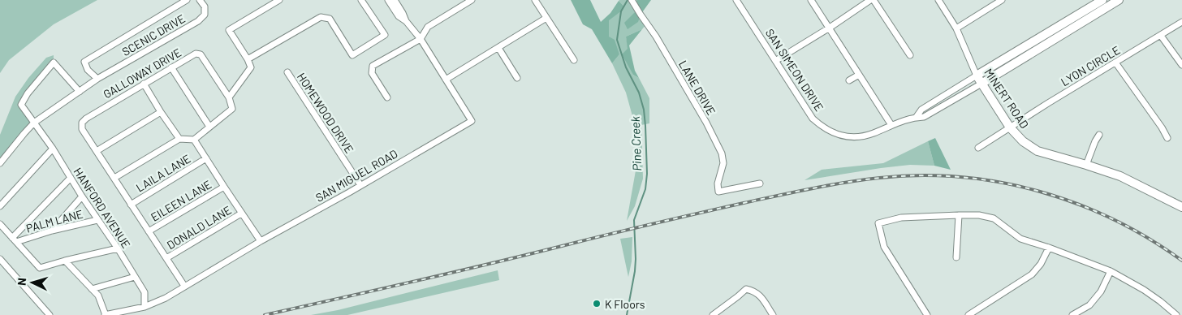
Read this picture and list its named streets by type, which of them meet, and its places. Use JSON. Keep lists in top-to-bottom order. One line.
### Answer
{"streets":{"street":["SCENIC DRIVE","LYON CIRCLE","SAN SIMEON DRIVE","GALLOWAY DRIVE","LANE DRIVE","MINERT ROAD","HOMEWOOD DRIVE","LAILA LANE","SAN MIGUEL ROAD","EILEEN LANE","HANFORD AVENUE","PALM LANE","DONALD LANE"]},"crossings":[["SCENIC DRIVE","HANFORD AVENUE"],["LYON CIRCLE","MINERT ROAD"],["SAN SIMEON DRIVE","MINERT ROAD"],["GALLOWAY DRIVE","LAILA LANE"],["GALLOWAY DRIVE","SAN MIGUEL ROAD"],["GALLOWAY DRIVE","EILEEN LANE"],["GALLOWAY DRIVE","DONALD LANE"],["HOMEWOOD DRIVE","SAN MIGUEL ROAD"],["SAN MIGUEL ROAD","HANFORD AVENUE"],["HANFORD AVENUE","PALM LANE"]],"water":["Pine Creek"],"places":["K Floors"],"north":"left"}
